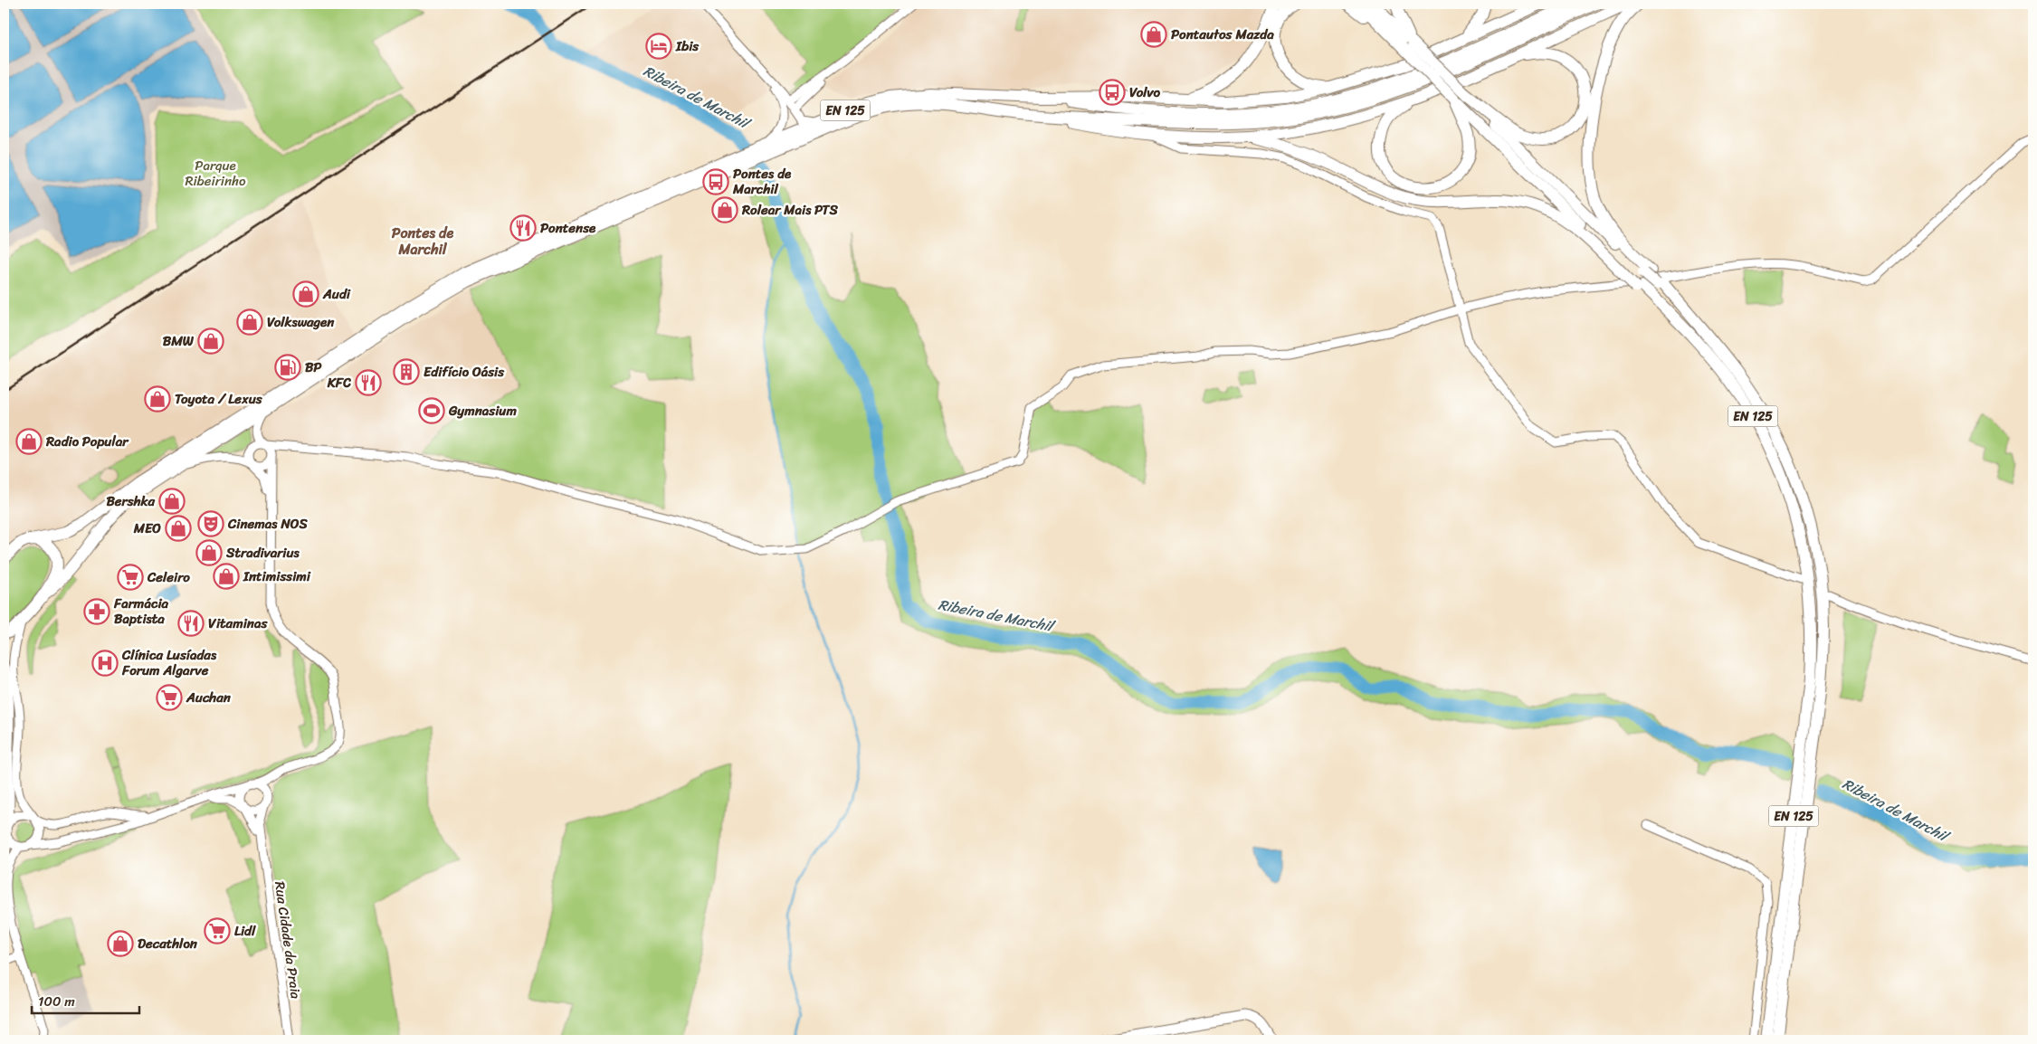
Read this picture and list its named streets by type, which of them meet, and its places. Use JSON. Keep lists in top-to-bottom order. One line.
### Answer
{"streets":{"main road":["EN 125"],"street":["Rua Cidade da Praia"]},"districts":["Pontes de Marchil"],"water":["Ribeira de Marchil"],"parks":["Parque Ribeirinho"],"places":{"shop":["Pontautos Mazda","Rolear Mais PTS","Audi","Volkswagen","BMW","Toyota / Lexus","Radio Popular","Bershka","MEO","Stradivarius","Intimissimi","Decathlon"],"hotel":["Ibis"],"bus stop":["Volvo","Pontes de Marchil"],"restaurant":["Pontense","KFC","Vitaminas"],"fuel station":["BP"],"building":["Edifício Oásis"],"sports":["Gymnasium"],"theatre":["Cinemas NOS"],"supermarket":["Celeiro","Auchan","Lidl"],"pharmacy":["Farmácia Baptista"],"hospital":["Clínica Lusíadas Forum Algarve"]},"scale_bar":"100 m"}
